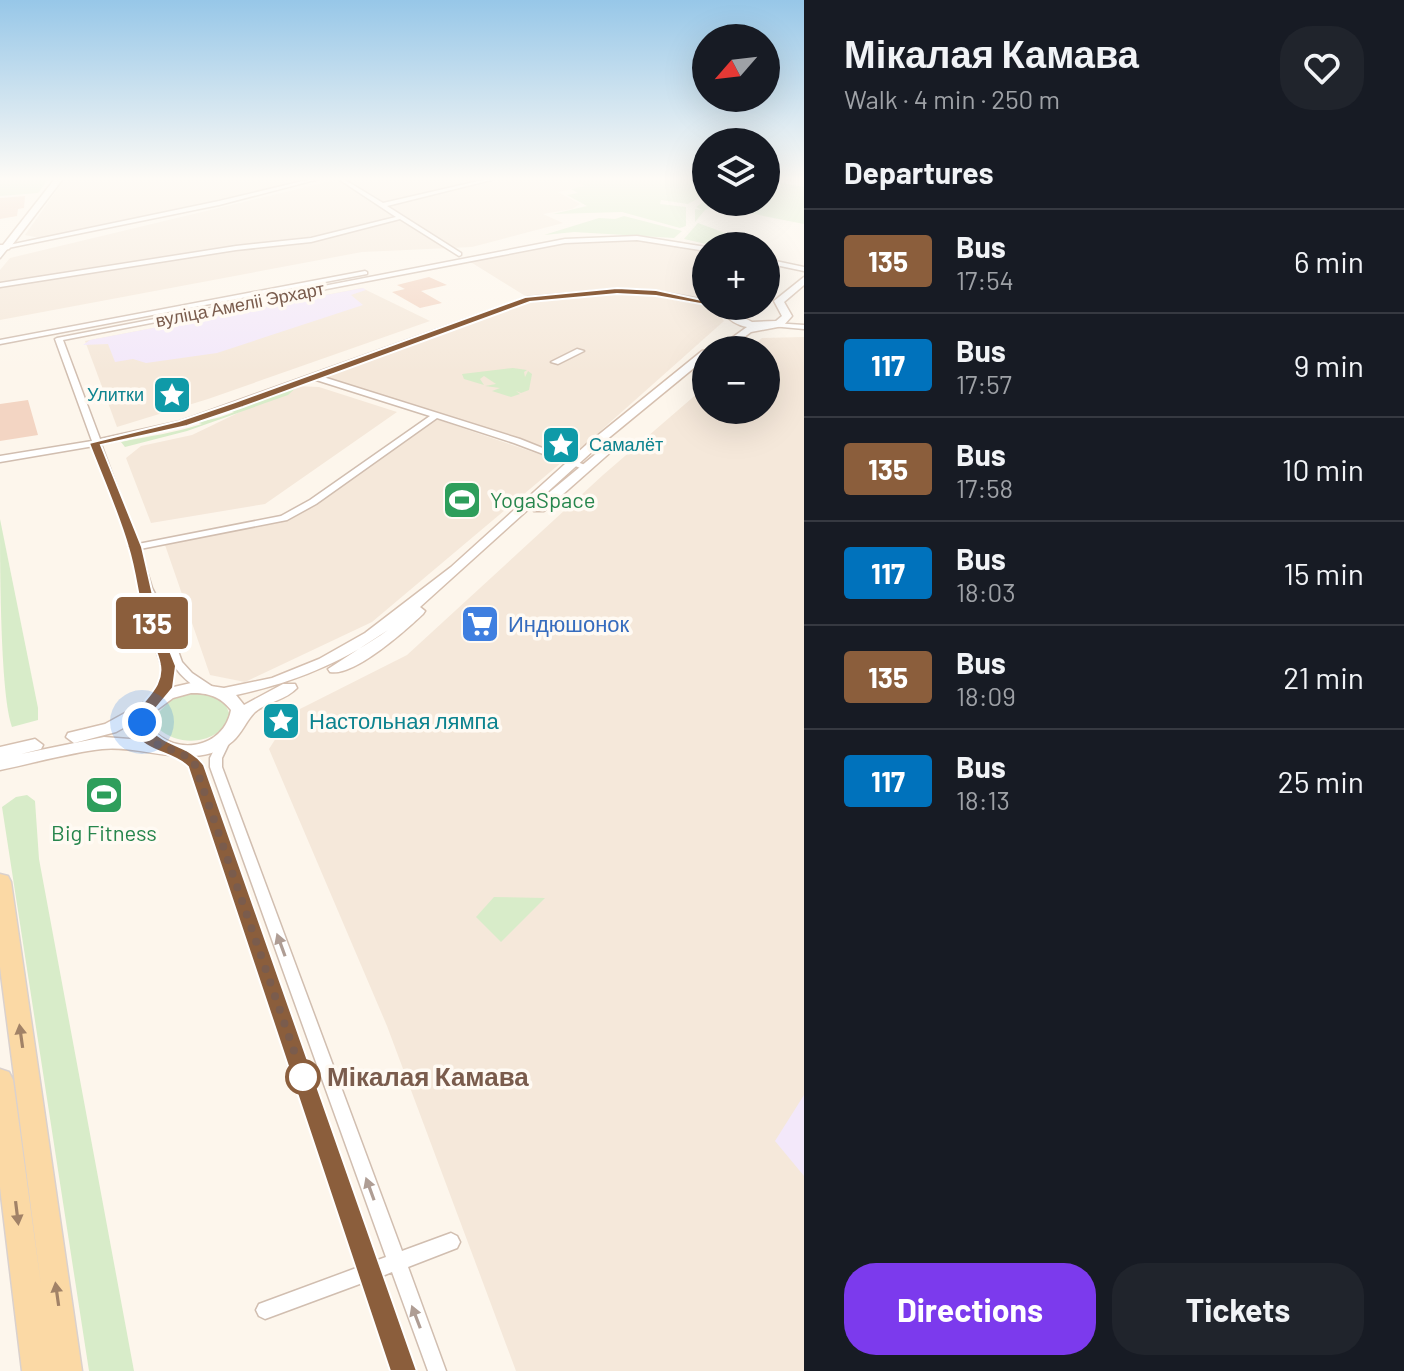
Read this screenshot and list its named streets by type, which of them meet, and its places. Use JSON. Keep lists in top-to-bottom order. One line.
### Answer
{"streets":{"street":["вуліца Амеліі Эрхарт"]},"places":{"place":["Улитки","Самалёт","Настольная лямпа"],"sports":["YogaSpace","Big Fitness"],"supermarket":["Индюшонок"],"other":["Мікалая Камава"]},"lines":["bus line 135"],"north":"bottom left","page":{"on_map":"135","heading":[["Мікалая Камава","Walk · 4 min · 250 m"],"Departures"],"map_buttons":["+","−"],"list":[{"mark":"135","name":"Bus","note":"17:54","value":"6 min"},{"mark":"117","name":"Bus","note":"17:57","value":"9 min"},{"mark":"135","name":"Bus","note":"17:58","value":"10 min"},{"mark":"117","name":"Bus","note":"18:03","value":"15 min"},{"mark":"135","name":"Bus","note":"18:09","value":"21 min"},{"mark":"117","name":"Bus","note":"18:13","value":"25 min"}],"buttons":["Directions","Tickets"]}}
